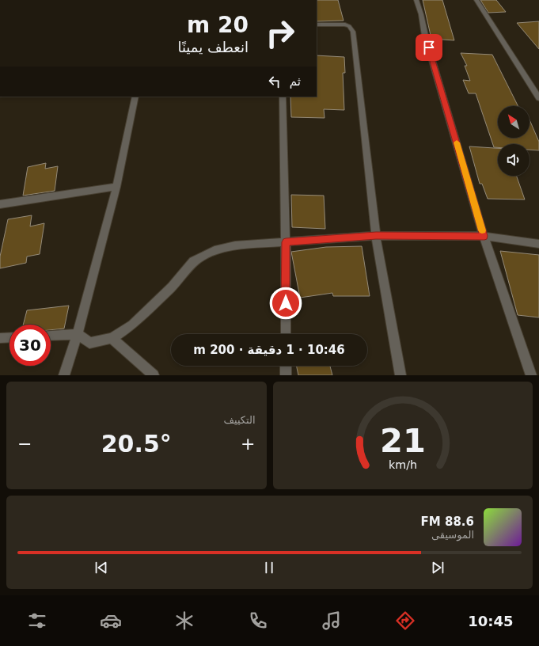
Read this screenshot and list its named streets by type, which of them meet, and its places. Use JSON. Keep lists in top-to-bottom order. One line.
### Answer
{"north":"top left","page":{"turn":["20 m","انعطف يمينًا"],"then":"ثم","limit":"30","trip":"10:46 · 1 دقيقة · 200 m","tile":"التكييف","heat":["−","20.5°","+"],"song":["88.6 FM","الموسيقى"],"tabs":"10:45","gauge":["21","km/h"]}}
